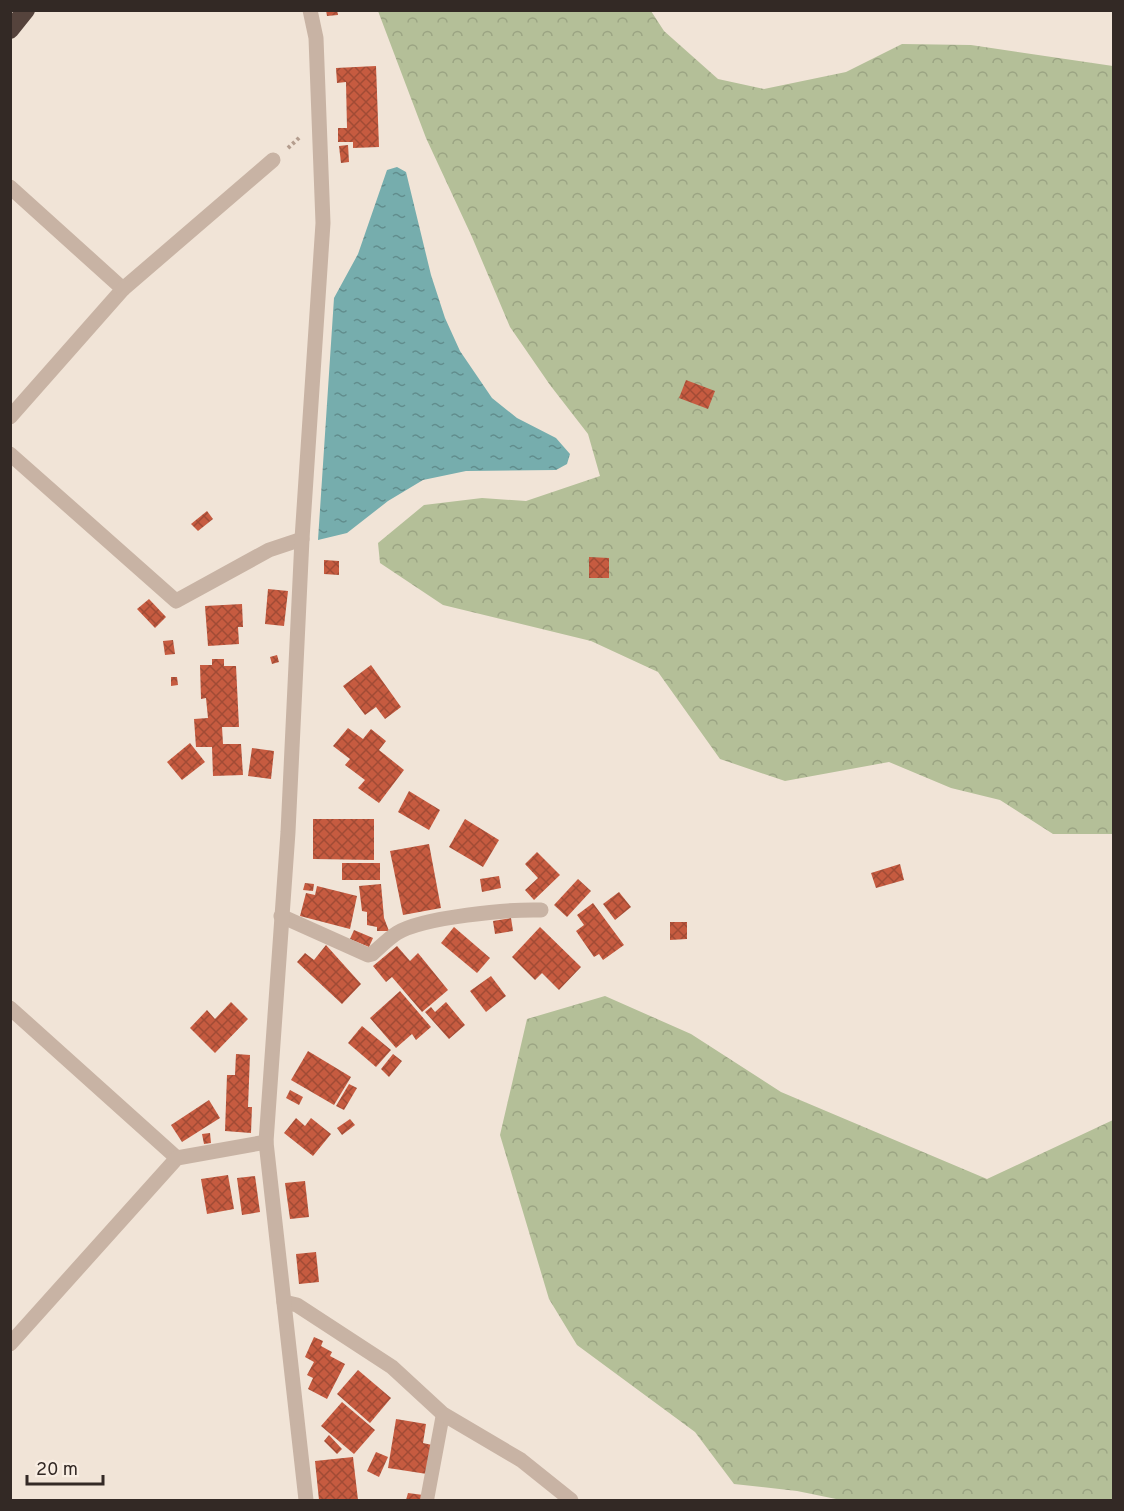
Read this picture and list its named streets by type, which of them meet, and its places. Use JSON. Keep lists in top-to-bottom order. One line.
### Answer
{"scale_bar":"20 m"}
